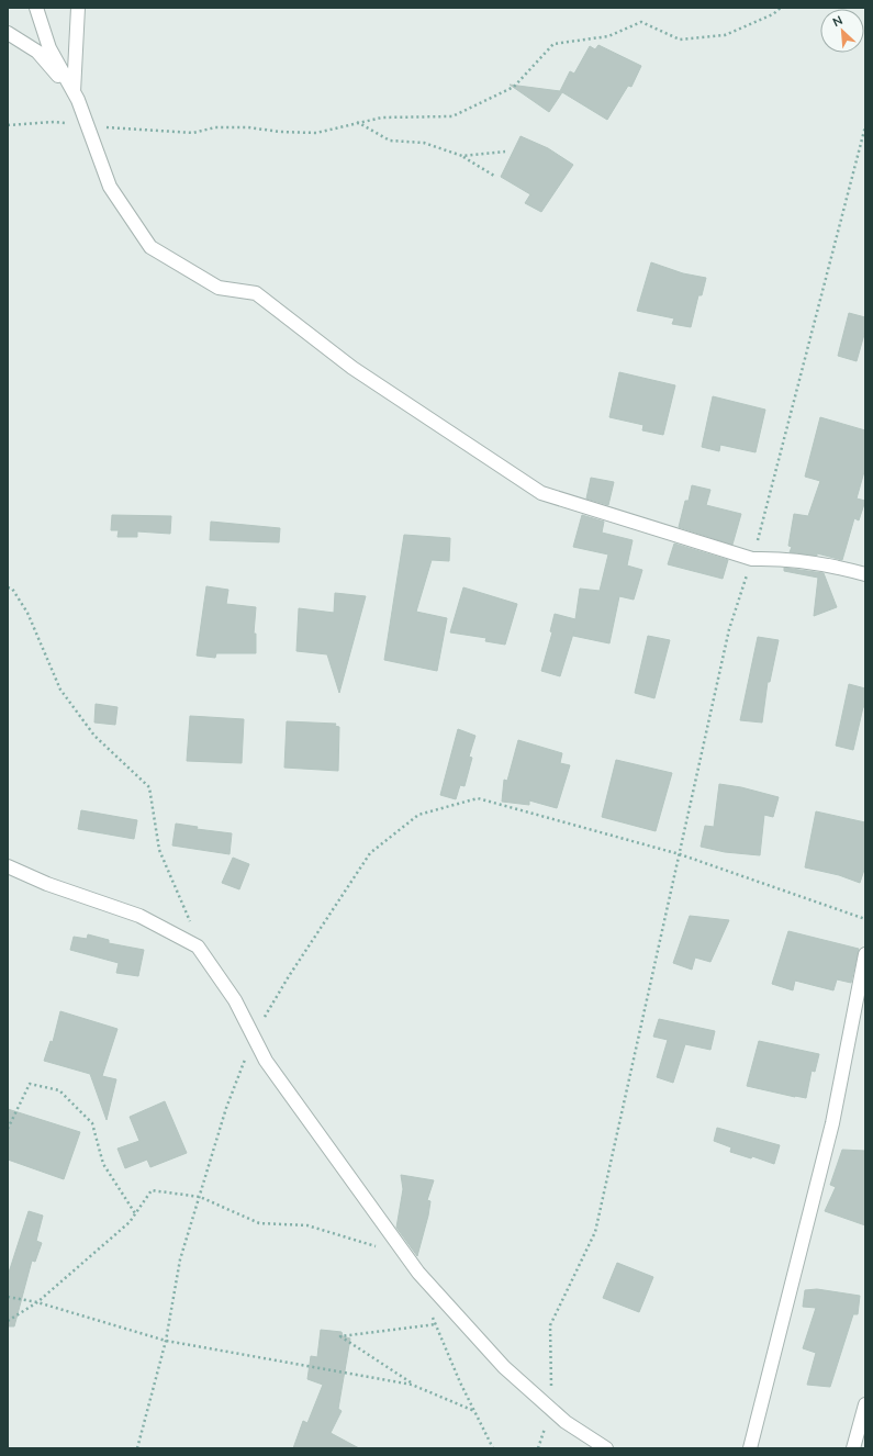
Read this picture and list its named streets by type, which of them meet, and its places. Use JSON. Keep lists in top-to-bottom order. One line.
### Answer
{"north":"top left"}
